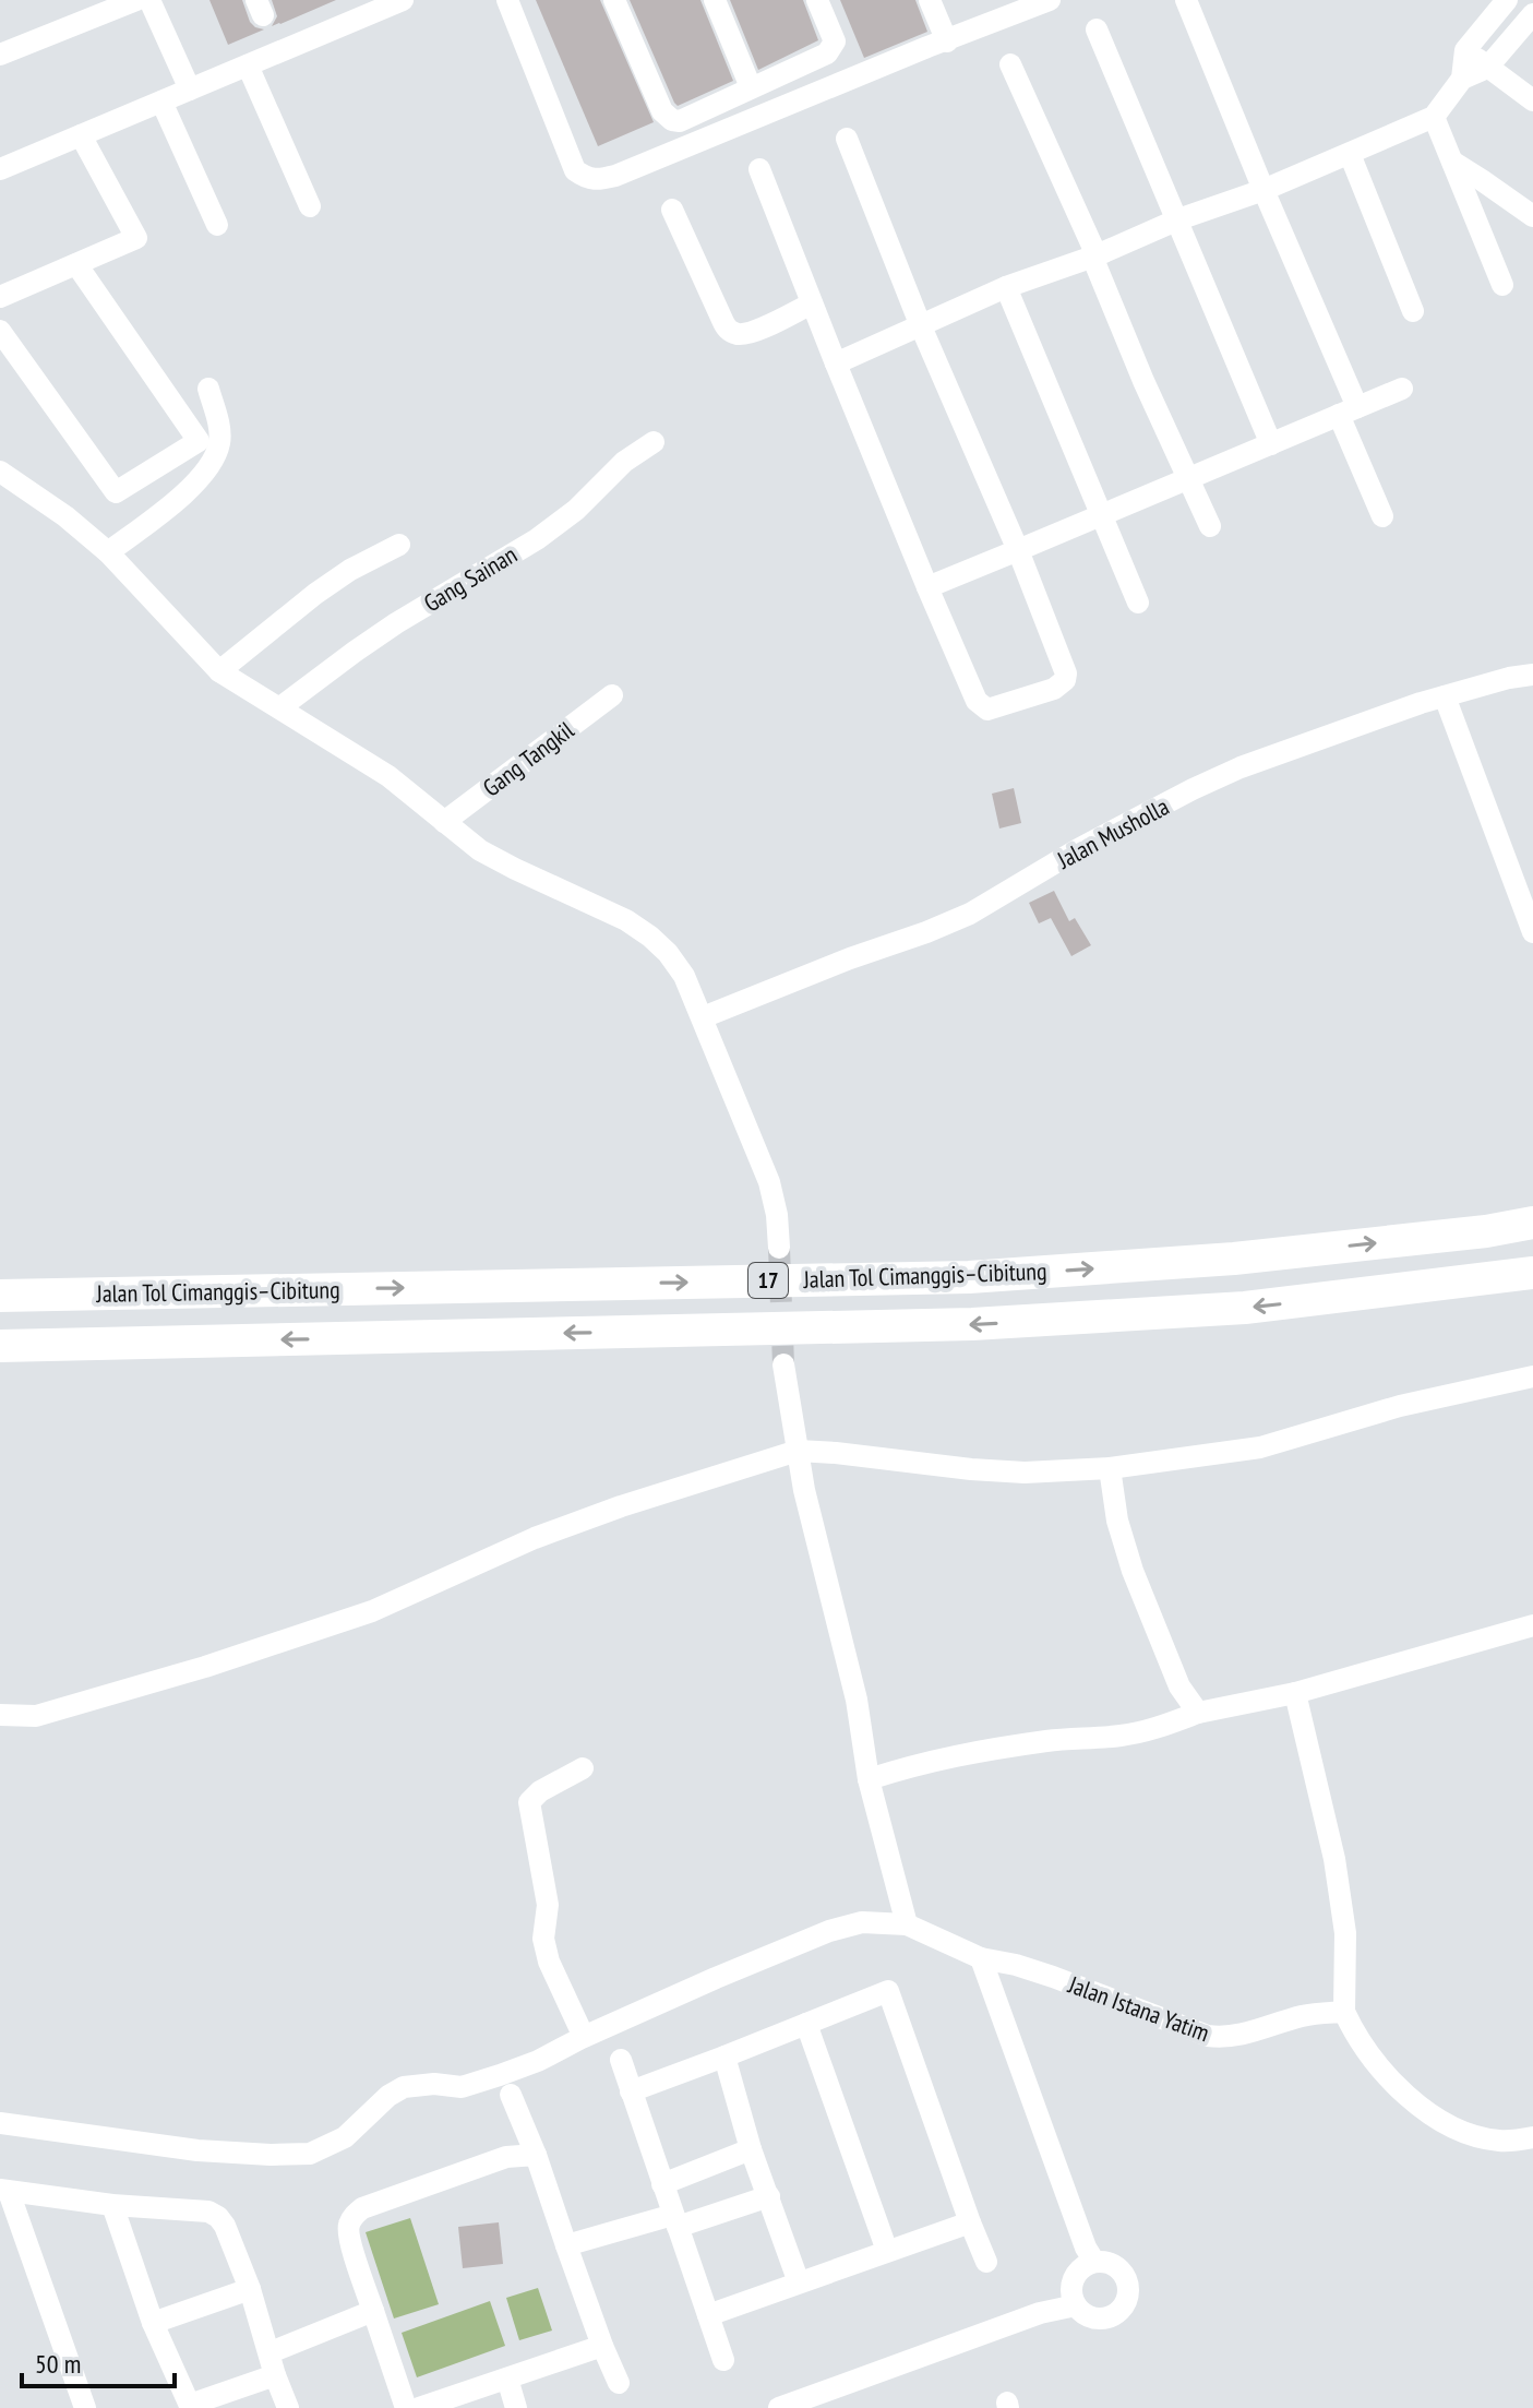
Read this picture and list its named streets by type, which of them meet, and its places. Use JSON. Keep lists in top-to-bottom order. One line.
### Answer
{"streets":{"highway":["Jalan Tol Cimanggis–Cibitung","17"],"street":["Gang Sainan","Gang Tangkil","Jalan Musholla","Jalan Istana Yatim"]},"scale_bar":"50 m"}
